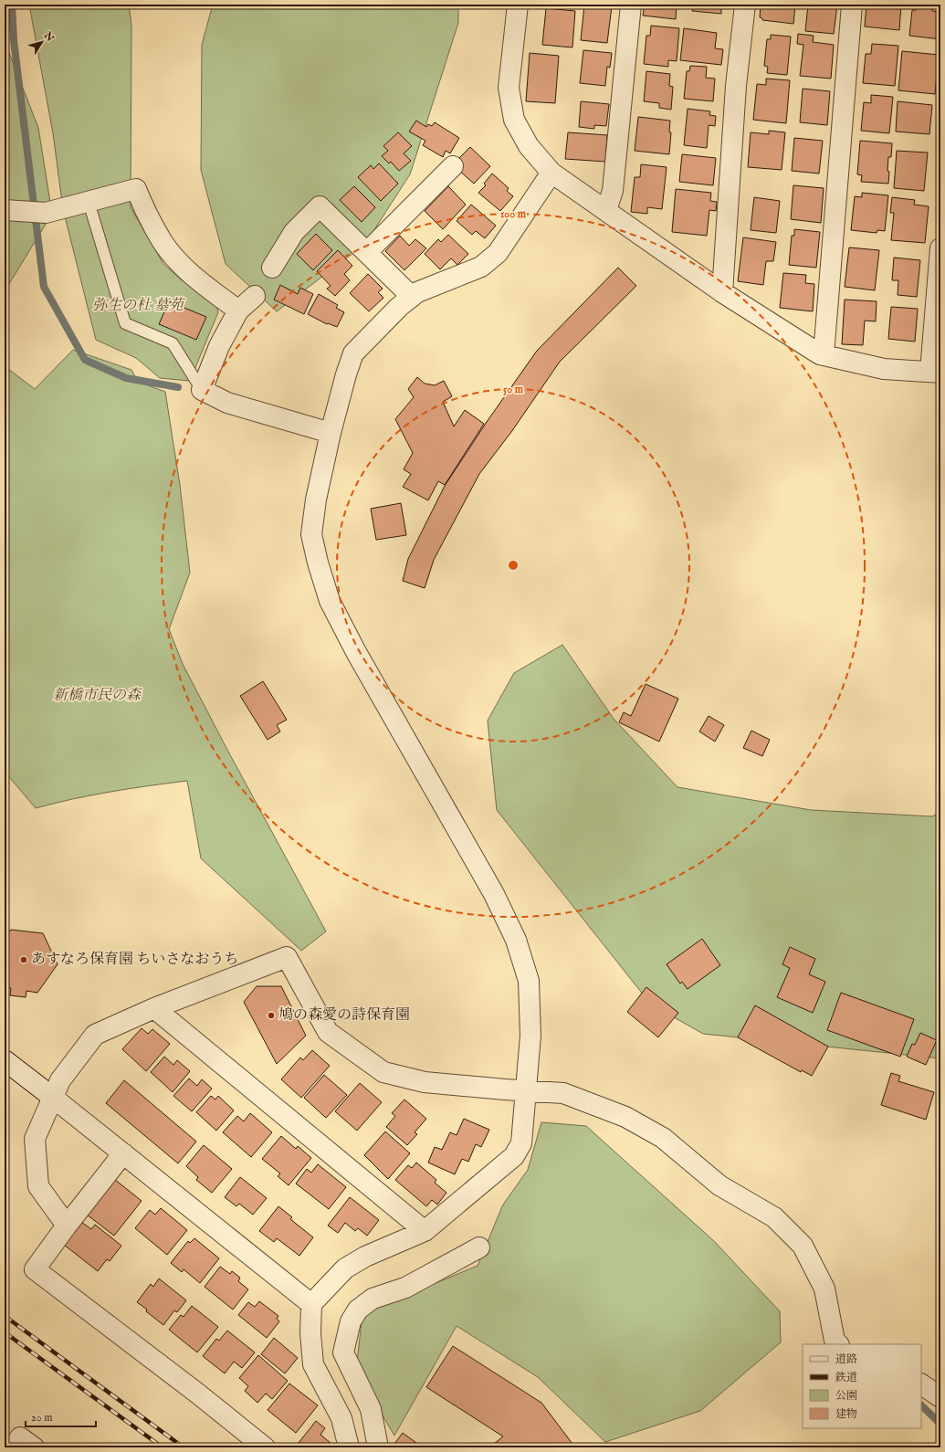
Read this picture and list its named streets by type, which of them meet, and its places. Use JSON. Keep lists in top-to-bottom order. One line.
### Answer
{"parks":["弥生の杜 墓苑","新橋市民の森"],"places":["あすなろ保育園 ちいさなおうち","鳩の森愛の詩保育園"],"legend":["道路","鉄道","公園","建物"],"scale_bar":"20 m","north":"top right","rings":["100 m","50 m"]}
